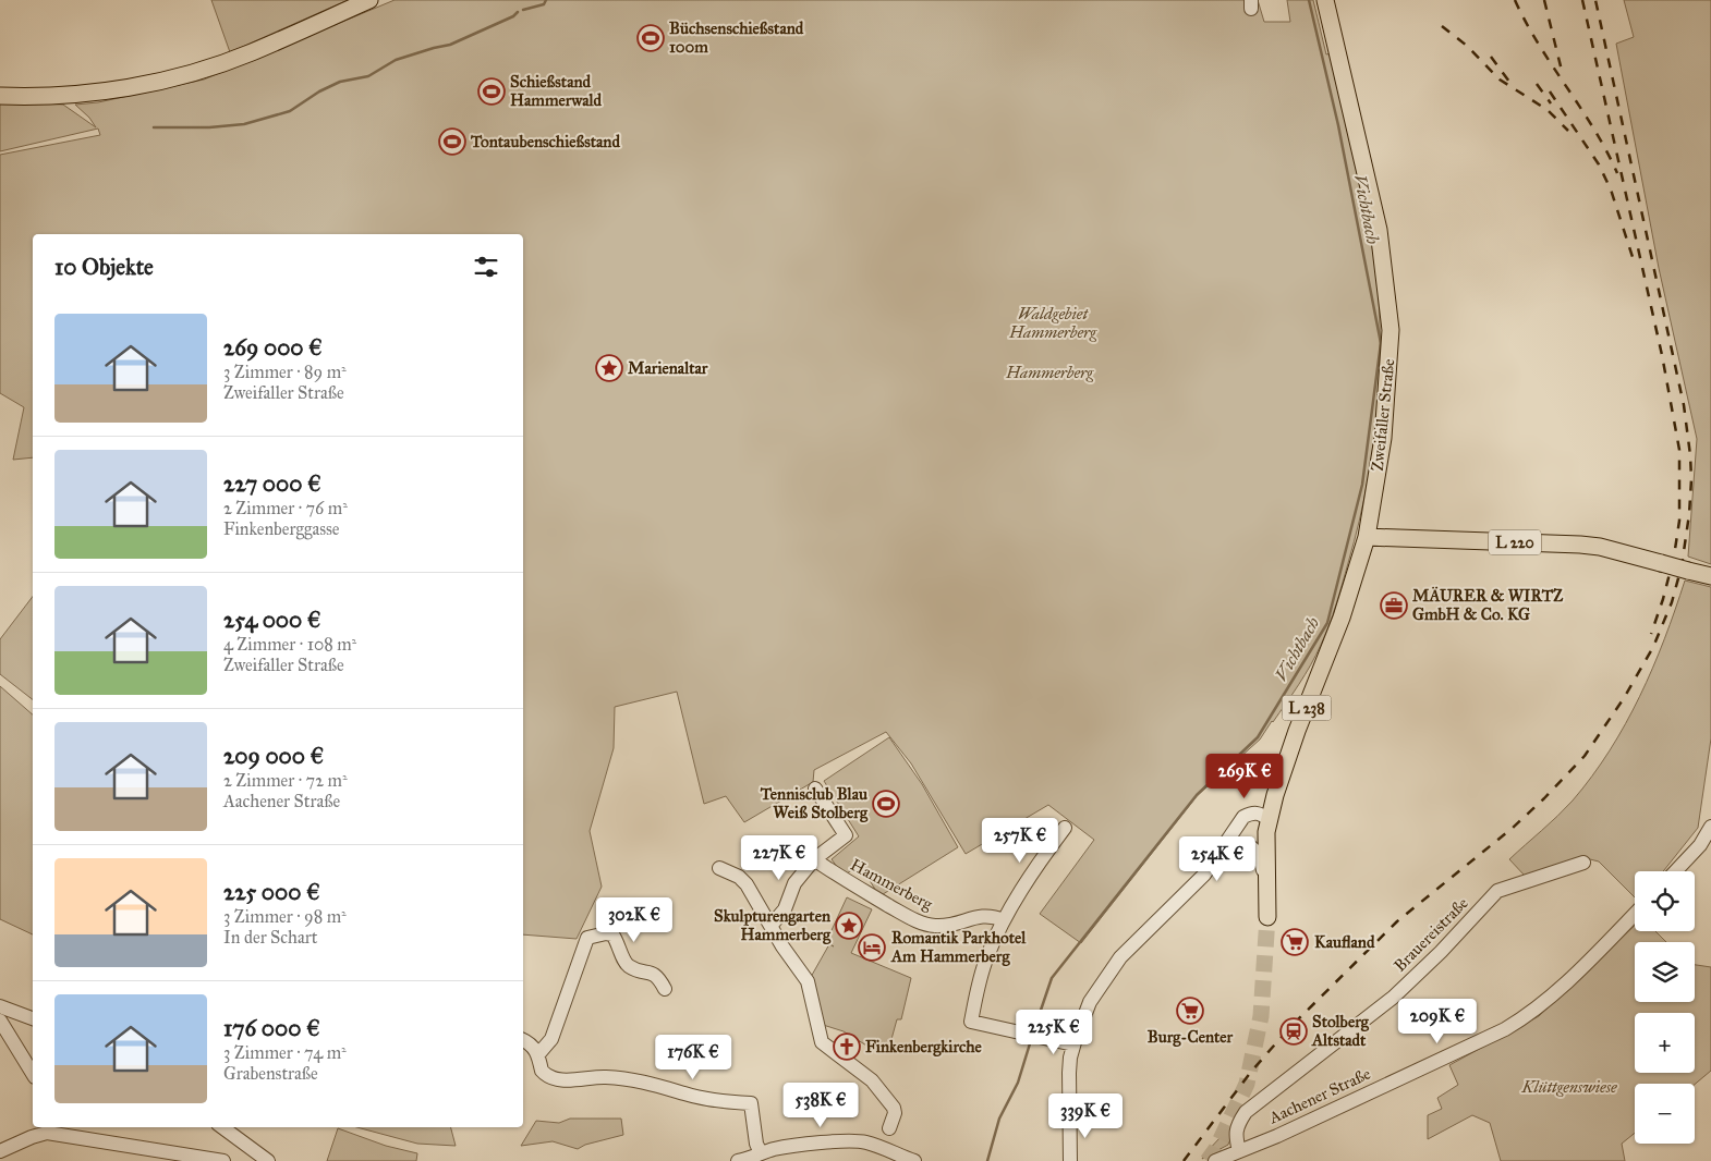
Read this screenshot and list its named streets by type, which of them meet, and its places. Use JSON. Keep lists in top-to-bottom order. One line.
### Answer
{"streets":{"main road":["Zweifaller Straße","L 220","L 238"],"street":["Hammerberg","Brauereistraße","Aachener Straße"]},"crossings":[["Zweifaller Straße","L 220"],["Zweifaller Straße","L 238"],["Brauereistraße","Aachener Straße"]],"water":["Vichtbach"],"parks":["Waldgebiet Hammerberg","Hammerberg","Klüttgenswiese"],"places":{"sports":["Büchsenschießstand 100m","Schießstand Hammerwald","Tontaubenschießstand","Tennisclub Blau Weiß Stolberg"],"place":["Marienaltar","Skulpturengarten Hammerberg"],"office":["MÄURER & WIRTZ GmbH & Co. KG"],"supermarket":["Kaufland","Burg-Center"],"hotel":["Romantik Parkhotel Am Hammerberg"],"station":["Stolberg Altstadt"],"church":["Finkenbergkirche"]},"page":{"heading":"10 Objekte","list":[{"name":"269 000 €","note":"3 Zimmer · 89 m² · Zweifaller Straße"},{"name":"227 000 €","note":"2 Zimmer · 76 m² · Finkenberggasse"},{"name":"254 000 €","note":"4 Zimmer · 108 m² · Zweifaller Straße"},{"name":"209 000 €","note":"2 Zimmer · 72 m² · Aachener Straße"},{"name":"225 000 €","note":"3 Zimmer · 98 m² · In der Schart"},{"name":"176 000 €","note":"3 Zimmer · 74 m² · Grabenstraße"}],"price":["269K €","257K €","227K €","254K €","302K €","209K €","225K €","176K €","538K €","339K €"],"map_buttons":["+","−"]}}
